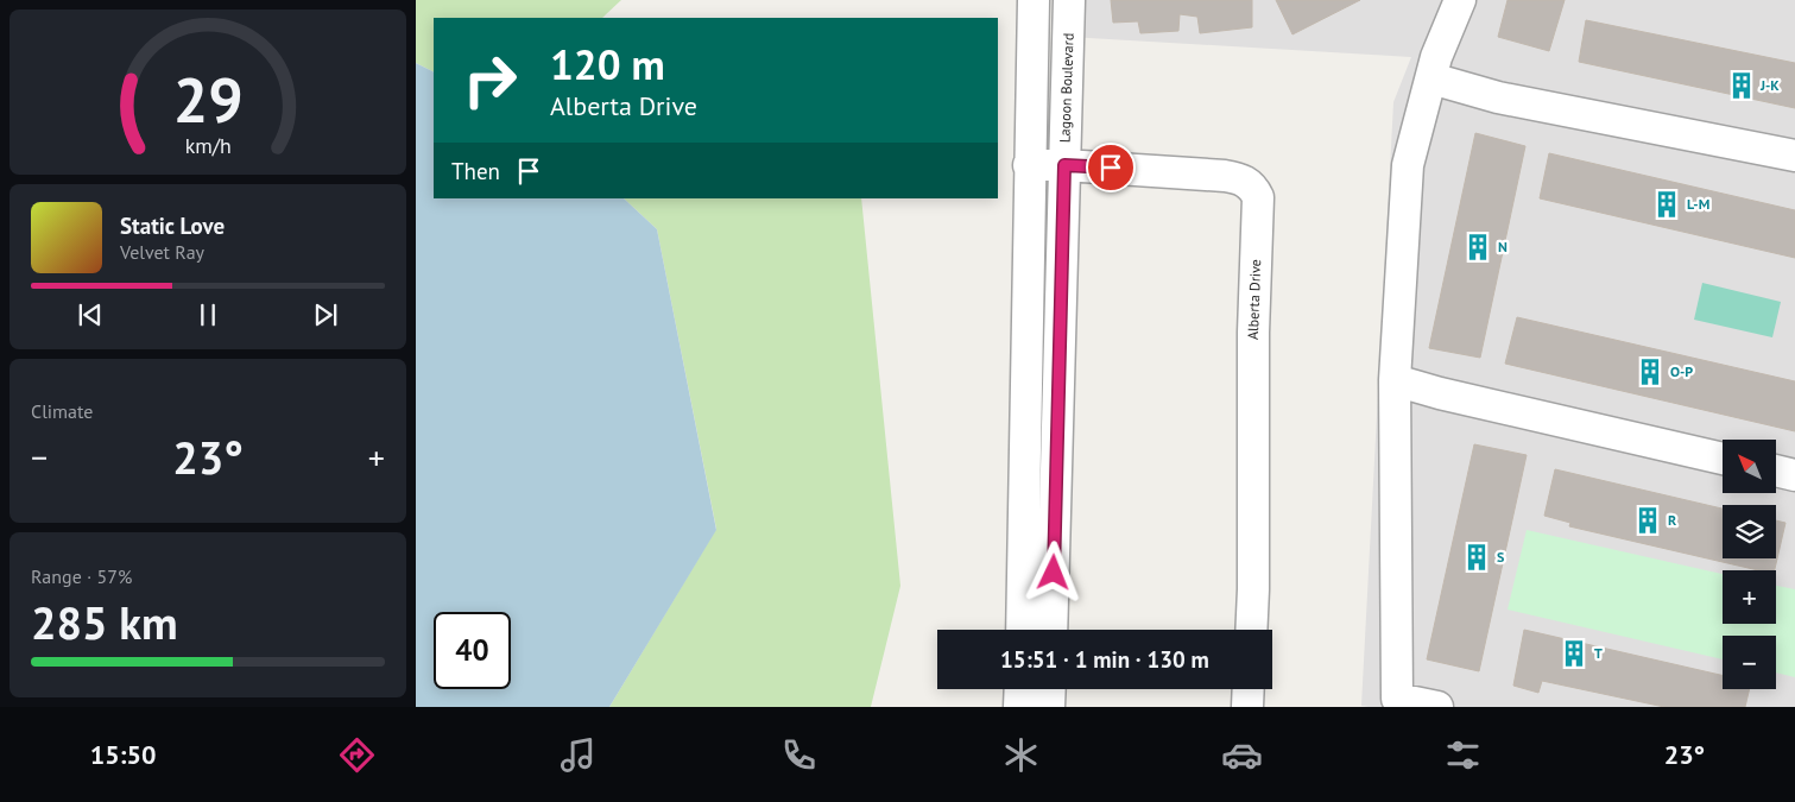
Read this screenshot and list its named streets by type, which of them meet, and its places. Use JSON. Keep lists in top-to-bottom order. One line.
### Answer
{"streets":{"street":["Lagoon Boulevard","Alberta Drive"]},"crossings":[["Lagoon Boulevard","Alberta Drive"]],"places":{"building":["J-K","L-M","N","O-P","R","S","T"]},"north":"top left","page":{"turn":["120 m","Alberta Drive"],"then":"Then","song":["Static Love","Velvet Ray"],"tile":["Climate",["Range · 57%","285 km"]],"heat":["−","23°","+"],"map_buttons":["+","−"],"limit":"40","trip":"15:51 · 1 min · 130 m","tabs":["15:50","23°"],"gauge":["29","km/h"]}}
